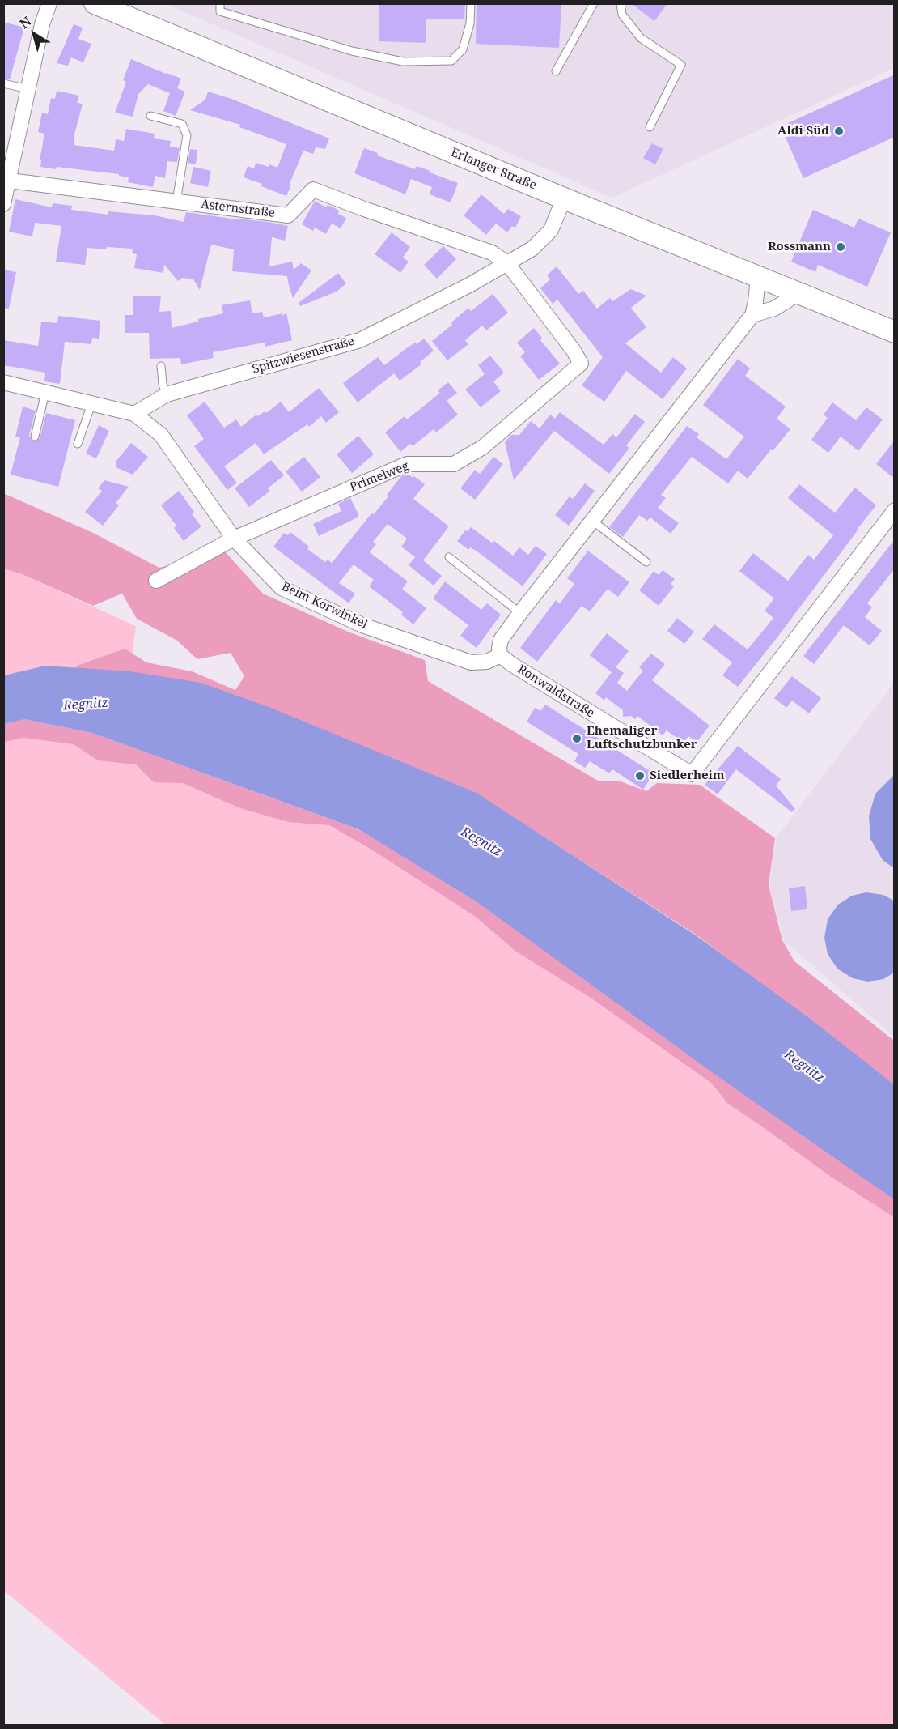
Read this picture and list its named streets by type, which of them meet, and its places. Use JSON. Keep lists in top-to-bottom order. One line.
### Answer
{"streets":{"main road":["Erlanger Straße"],"street":["Asternstraße","Spitzwiesenstraße","Primelweg","Beim Korwinkel","Ronwaldstraße"]},"crossings":[["Erlanger Straße","Spitzwiesenstraße"],["Asternstraße","Spitzwiesenstraße"],["Asternstraße","Primelweg"],["Spitzwiesenstraße","Primelweg"],["Spitzwiesenstraße","Beim Korwinkel"],["Primelweg","Beim Korwinkel"],["Beim Korwinkel","Ronwaldstraße"]],"water":["Regnitz"],"places":["Aldi Süd","Rossmann","Ehemaliger Luftschutzbunker","Siedlerheim"],"north":"top left"}
